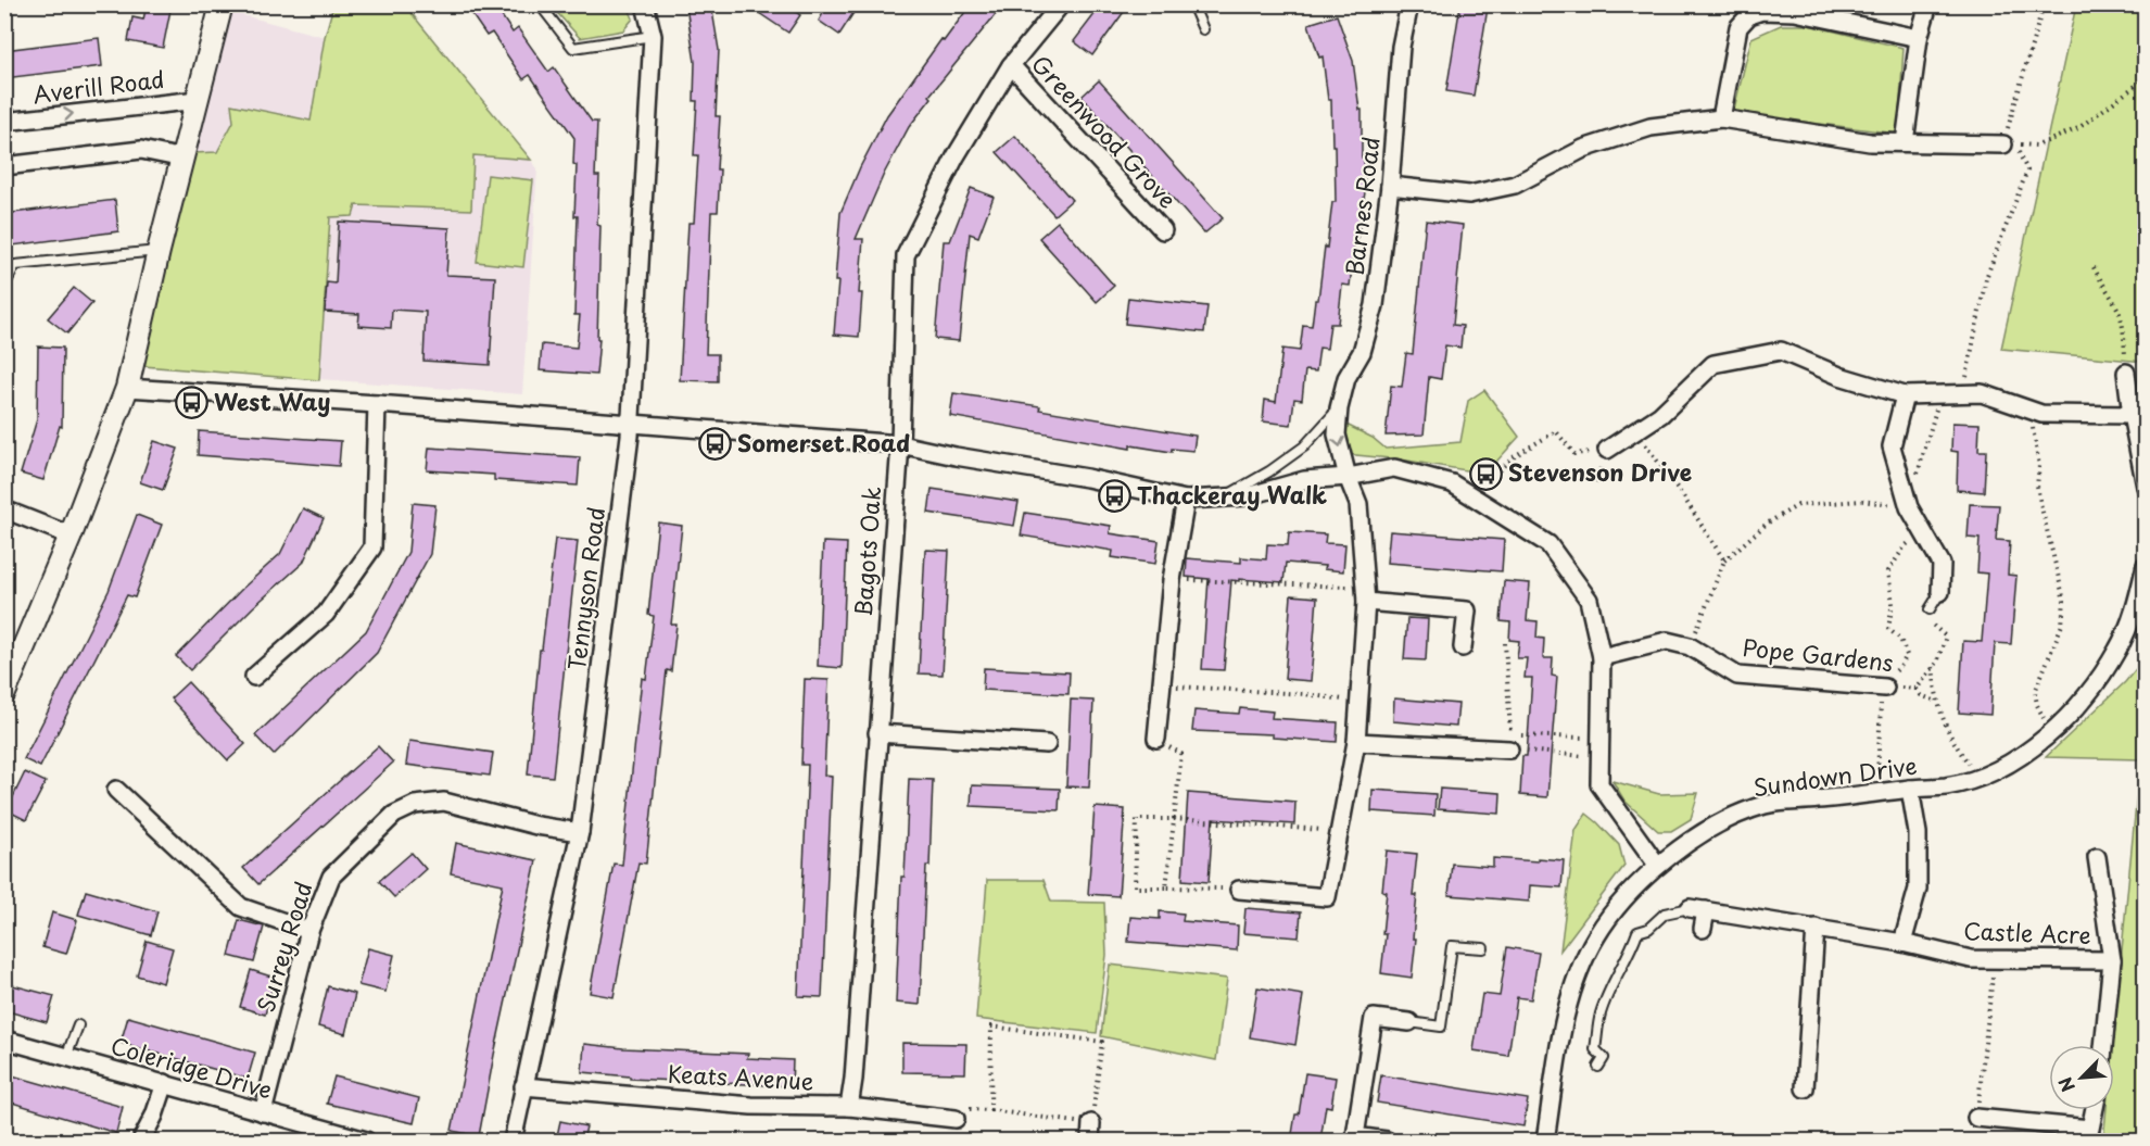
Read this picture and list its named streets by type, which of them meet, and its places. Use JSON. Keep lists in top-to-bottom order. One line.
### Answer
{"streets":{"street":["Averill Road","Greenwood Grove","Barnes Road","Bagots Oak","Tennyson Road","Pope Gardens","Sundown Drive","Castle Acre","Surrey Road","Coleridge Drive","Keats Avenue"]},"crossings":[["Greenwood Grove","Bagots Oak"],["Bagots Oak","Keats Avenue"],["Tennyson Road","Surrey Road"],["Tennyson Road","Keats Avenue"],["Surrey Road","Coleridge Drive"]],"places":{"bus stop":["West Way","Somerset Road","Stevenson Drive","Thackeray Walk"]},"north":"bottom left"}
